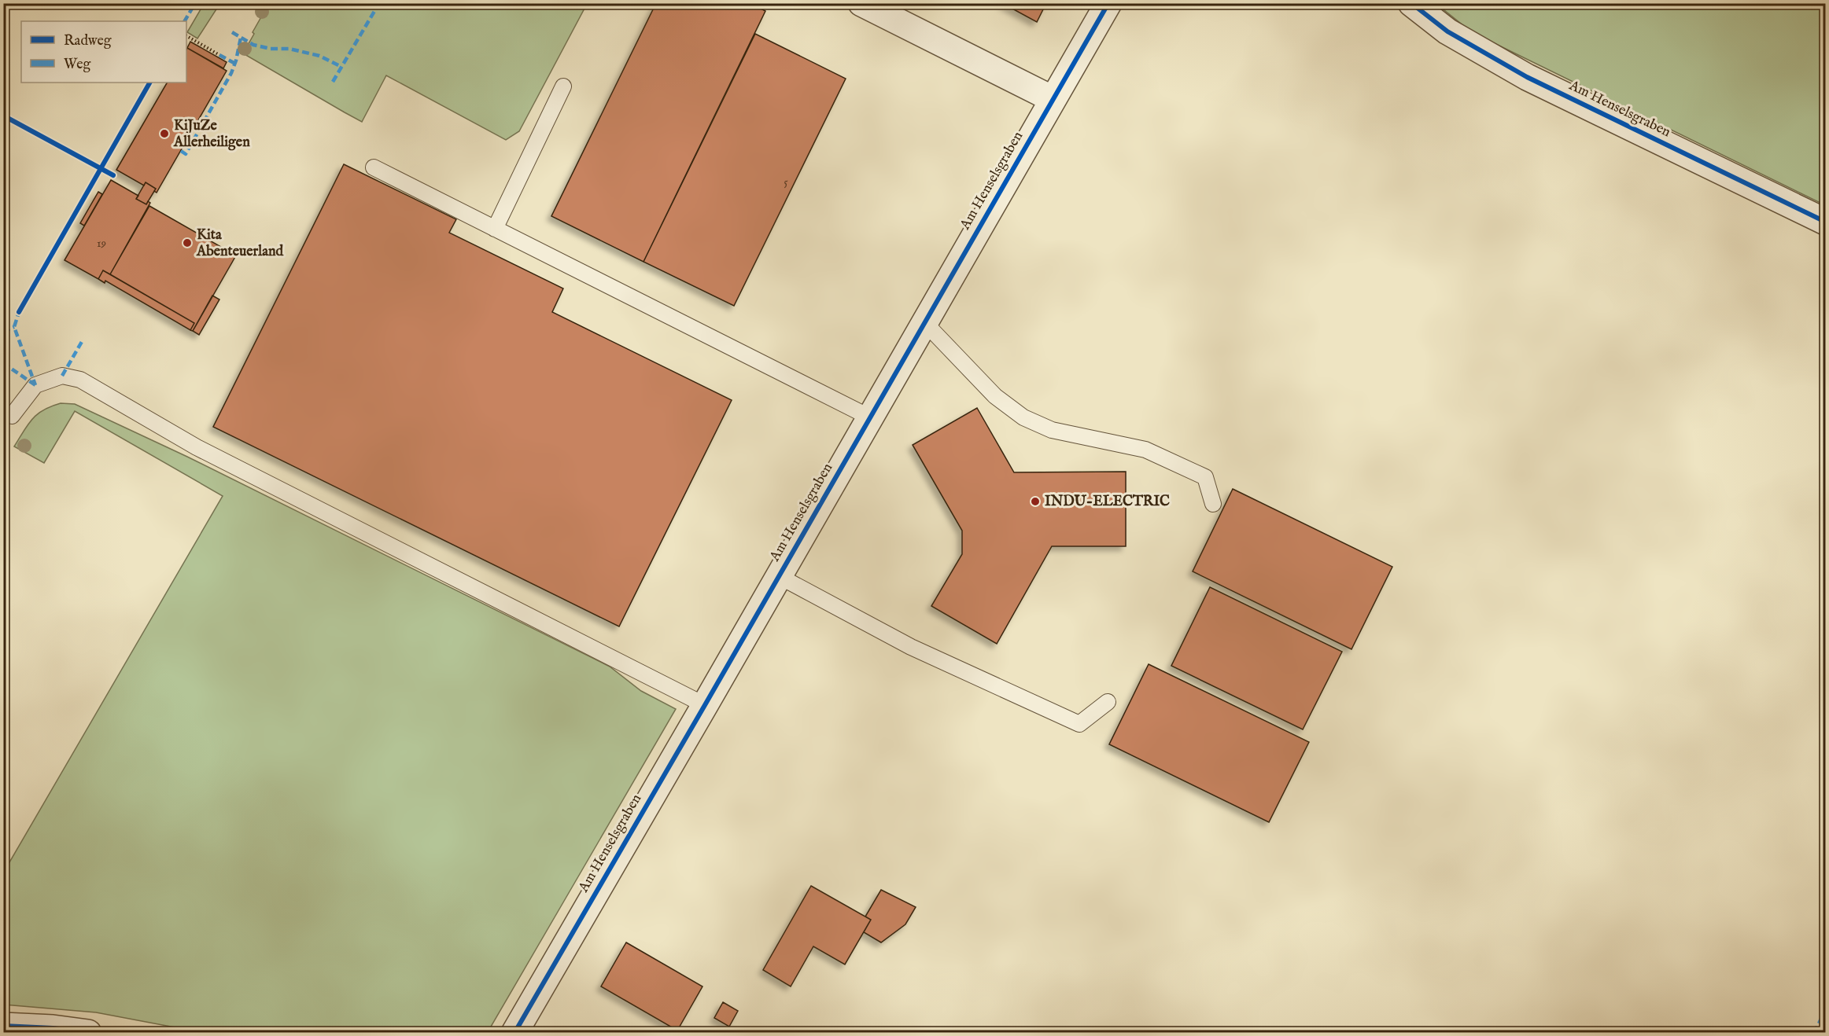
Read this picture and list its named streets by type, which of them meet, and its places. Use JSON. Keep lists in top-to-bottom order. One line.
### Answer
{"streets":{"street":["Am Henselsgraben"]},"places":["KiJuZe Allerheiligen","Kita Abenteuerland","INDU-ELECTRIC"],"house_numbers":["5","19"],"legend":["Radweg","Weg"]}
